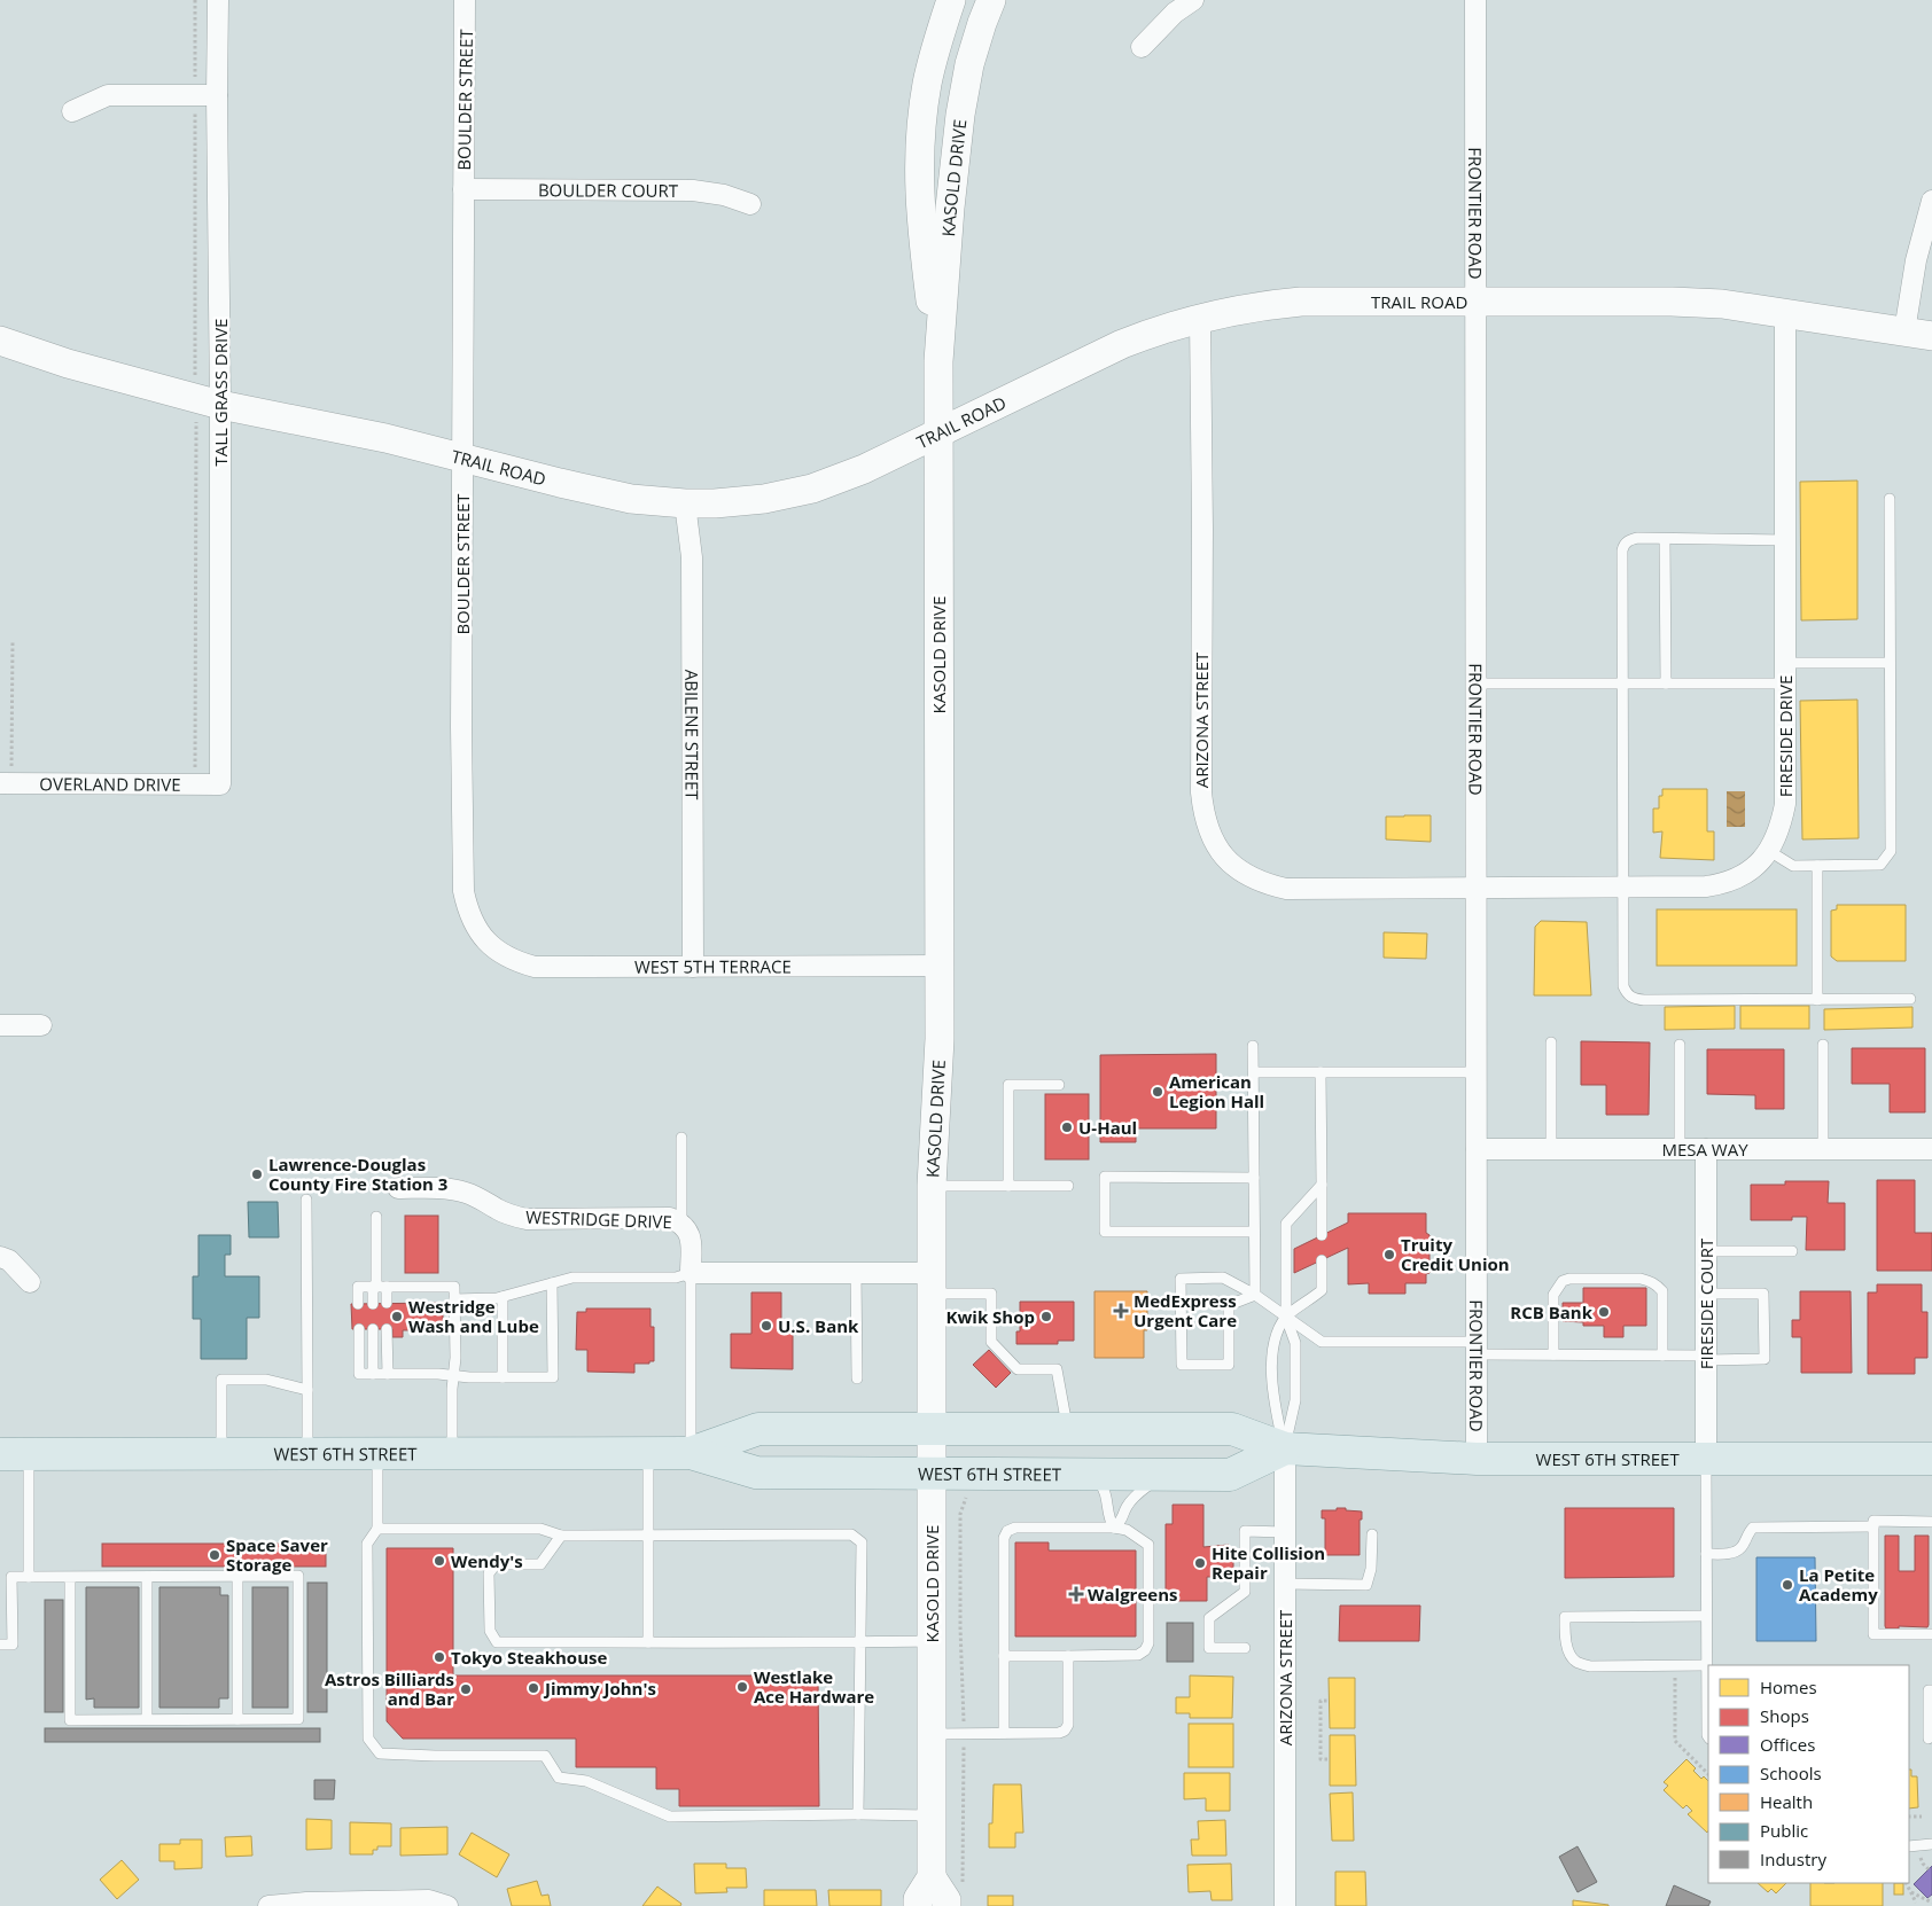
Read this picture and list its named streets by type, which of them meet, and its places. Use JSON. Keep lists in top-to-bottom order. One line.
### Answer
{"streets":{"main road":["KASOLD DRIVE","TRAIL ROAD","WEST 6TH STREET"],"street":["BOULDER STREET","BOULDER COURT","FRONTIER ROAD","TALL GRASS DRIVE","ARIZONA STREET","ABILENE STREET","FIRESIDE DRIVE","OVERLAND DRIVE","WEST 5TH TERRACE","MESA WAY","WESTRIDGE DRIVE","FIRESIDE COURT"]},"crossings":[["BOULDER STREET","BOULDER COURT"],["BOULDER STREET","TRAIL ROAD"],["BOULDER STREET","WEST 5TH TERRACE"],["KASOLD DRIVE","TRAIL ROAD"],["KASOLD DRIVE","WEST 5TH TERRACE"],["KASOLD DRIVE","WEST 6TH STREET"],["FRONTIER ROAD","TRAIL ROAD"],["FRONTIER ROAD","ARIZONA STREET"],["FRONTIER ROAD","FIRESIDE DRIVE"],["FRONTIER ROAD","MESA WAY"],["FRONTIER ROAD","WEST 6TH STREET"],["TRAIL ROAD","TALL GRASS DRIVE"],["TRAIL ROAD","ARIZONA STREET"],["TRAIL ROAD","ABILENE STREET"],["TRAIL ROAD","FIRESIDE DRIVE"],["TALL GRASS DRIVE","OVERLAND DRIVE"],["ARIZONA STREET","FIRESIDE DRIVE"],["ARIZONA STREET","WEST 6TH STREET"],["ABILENE STREET","WEST 5TH TERRACE"],["MESA WAY","FIRESIDE COURT"],["FIRESIDE COURT","WEST 6TH STREET"]],"places":{"other":["American Legion Hall","U-Haul","Lawrence-Douglas County Fire Station 3","Truity Credit Union","RCB Bank","Westridge Wash and Lube","Kwik Shop","U.S. Bank","Space Saver Storage","Wendy's","Hite Collision Repair","La Petite Academy","Tokyo Steakhouse","Westlake Ace Hardware","Jimmy John's","Astros Billiards and Bar"],"health":["MedExpress Urgent Care","Walgreens"]},"legend":["Homes","Shops","Offices","Schools","Health","Public","Industry"]}
